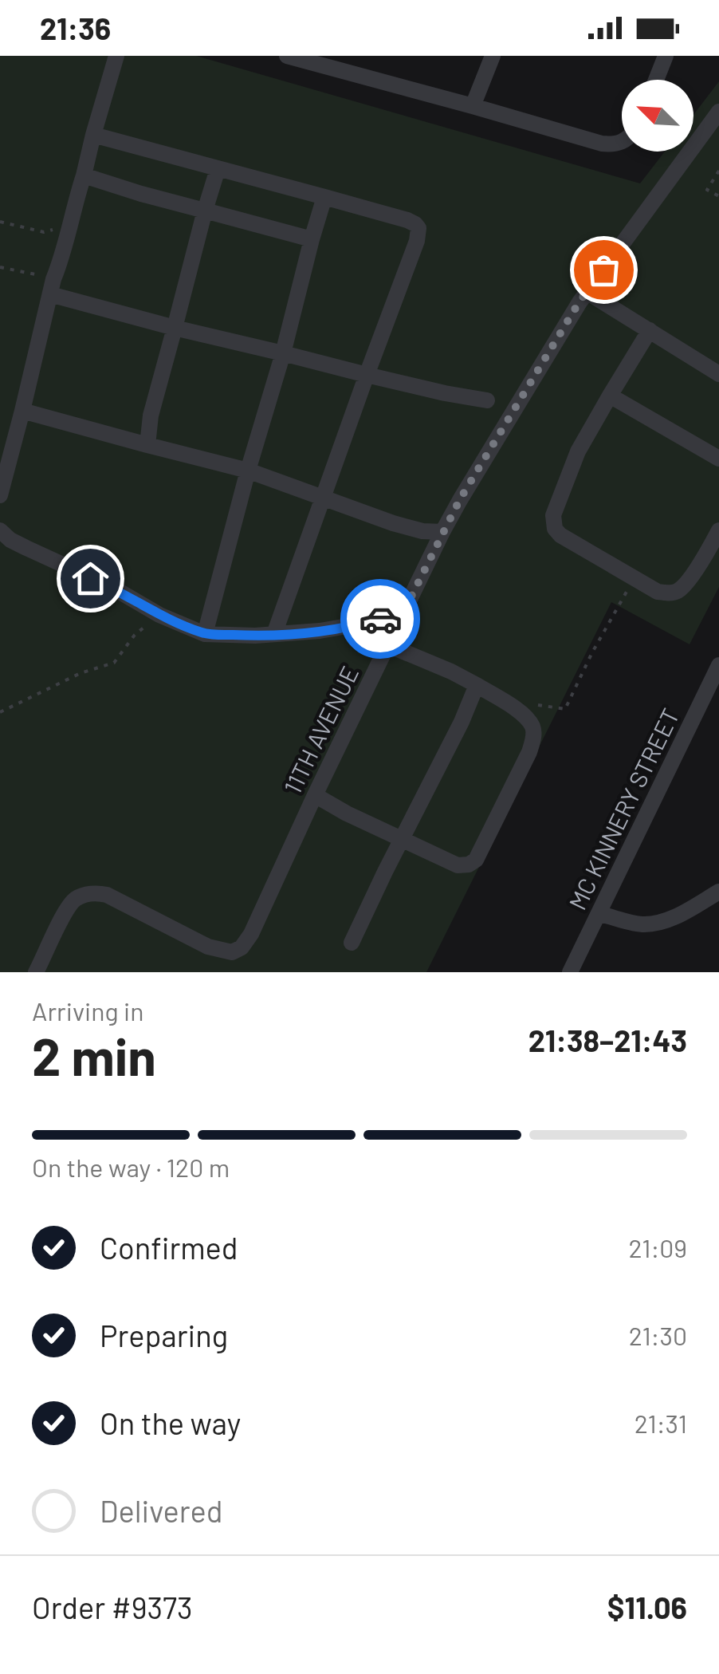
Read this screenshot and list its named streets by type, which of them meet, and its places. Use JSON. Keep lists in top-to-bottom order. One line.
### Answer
{"streets":{"street":["11TH AVENUE","MC KINNERY STREET"]},"north":"top left","page":{"status":"21:36","heading":["2 min","Arriving in","21:38–21:43"],"panel":["Order #9373","$11.06"],"bar":"On the way · 120 m","list":[["Confirmed","21:09"],["Preparing","21:30"],["On the way","21:31"],"Delivered"]}}
